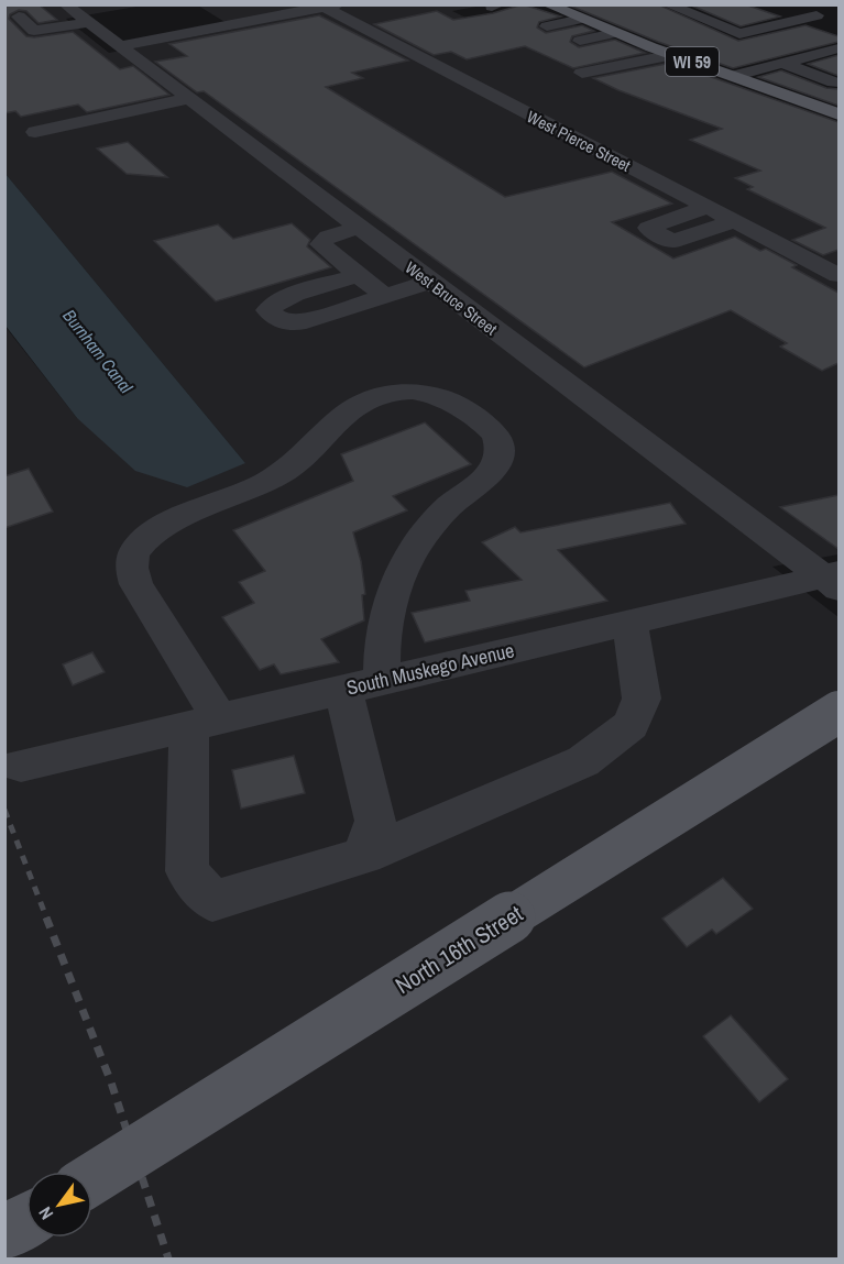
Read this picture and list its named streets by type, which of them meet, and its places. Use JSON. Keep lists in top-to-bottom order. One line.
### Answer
{"streets":{"main road":["WI 59","North 16th Street"],"street":["West Pierce Street","West Bruce Street","South Muskego Avenue"]},"crossings":[["West Bruce Street","South Muskego Avenue"]],"water":["Burnham Canal"],"north":"bottom left"}
